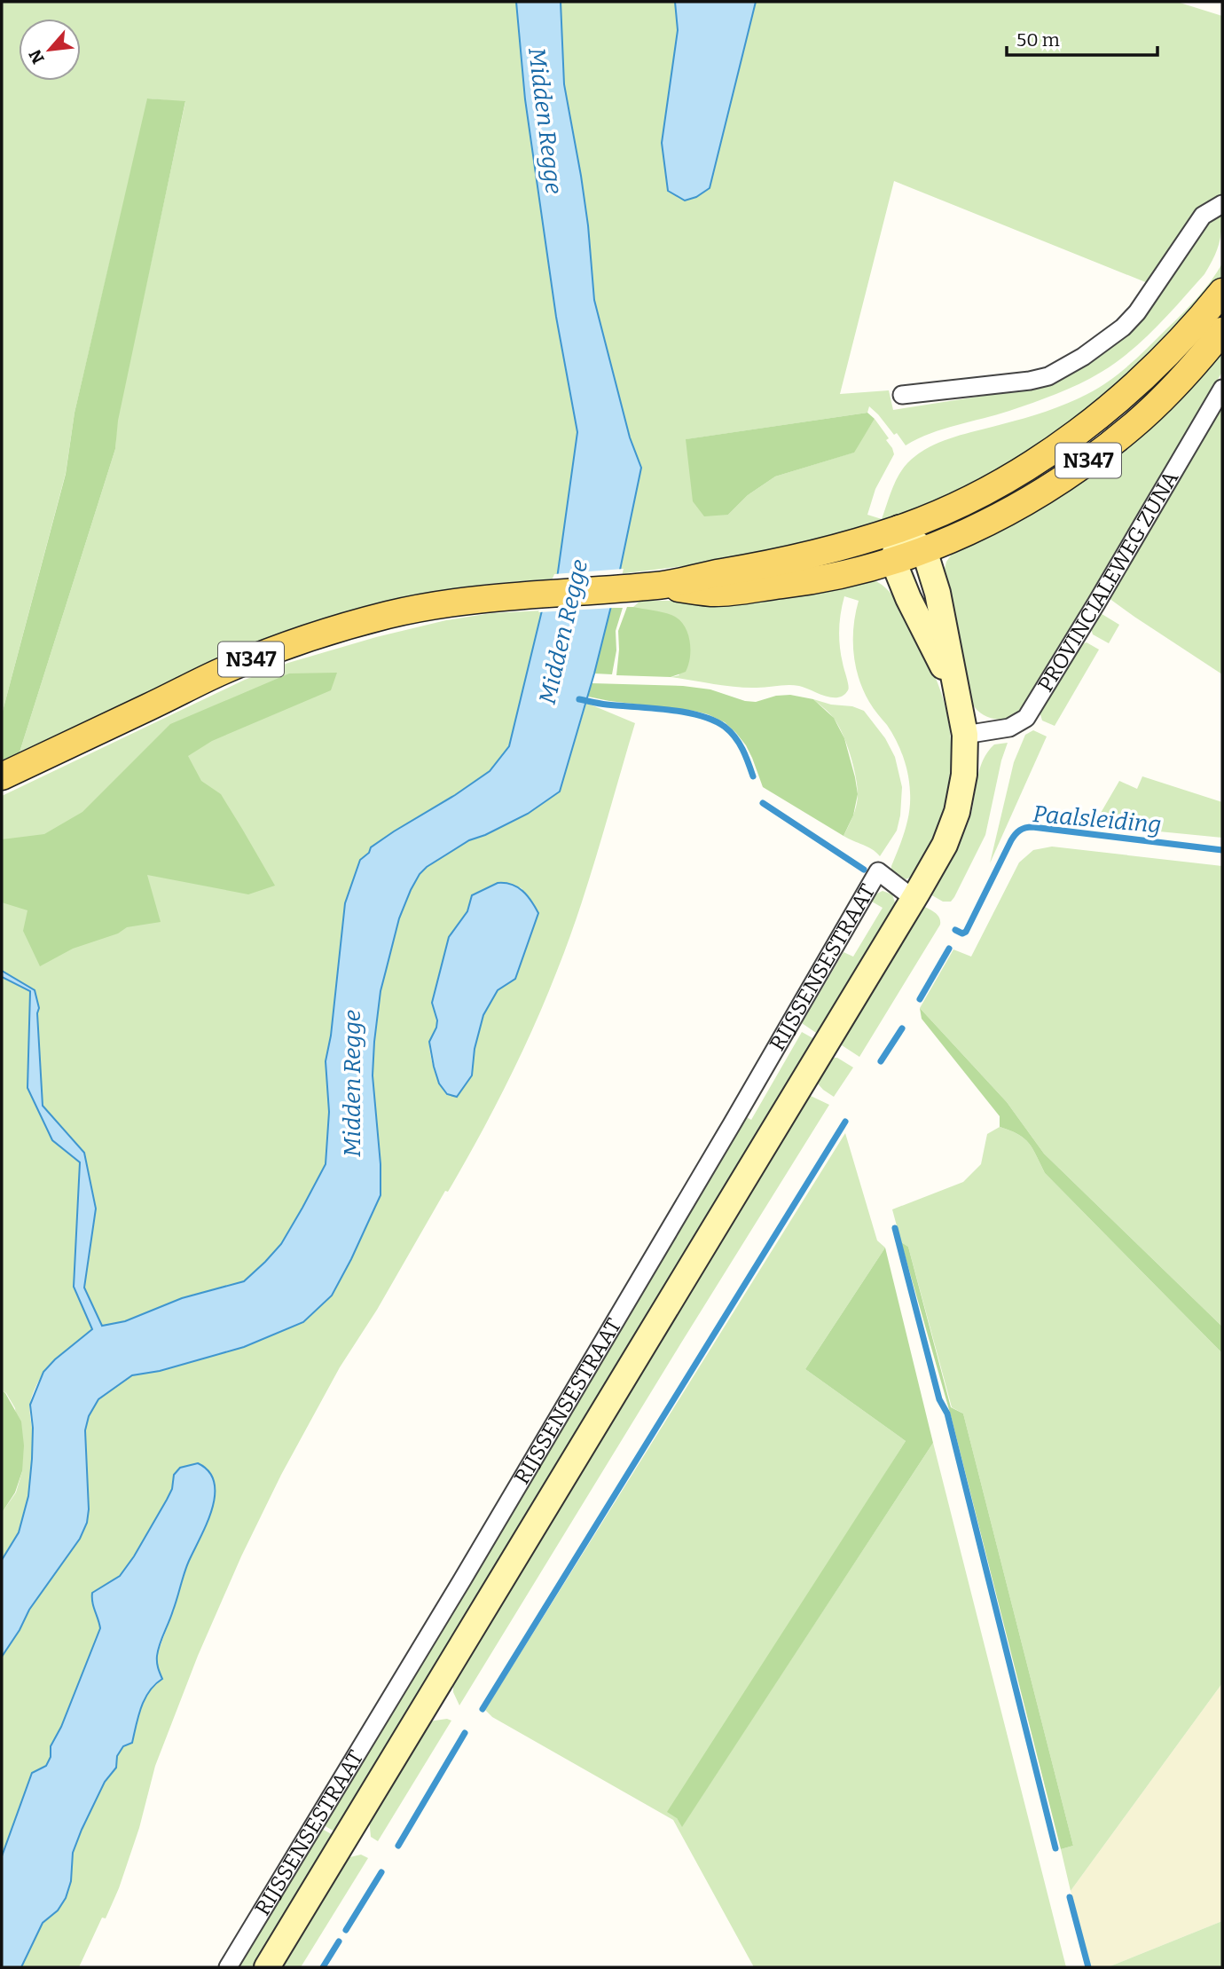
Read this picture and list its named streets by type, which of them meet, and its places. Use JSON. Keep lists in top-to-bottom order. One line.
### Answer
{"streets":{"main road":["N347","RIJSSENSESTRAAT"],"street":["PROVINCIALEWEG ZUNA"]},"crossings":[["N347","RIJSSENSESTRAAT"],["PROVINCIALEWEG ZUNA","RIJSSENSESTRAAT"]],"water":["Midden Regge","Paalsleiding"],"scale_bar":"50 m","north":"bottom left"}
